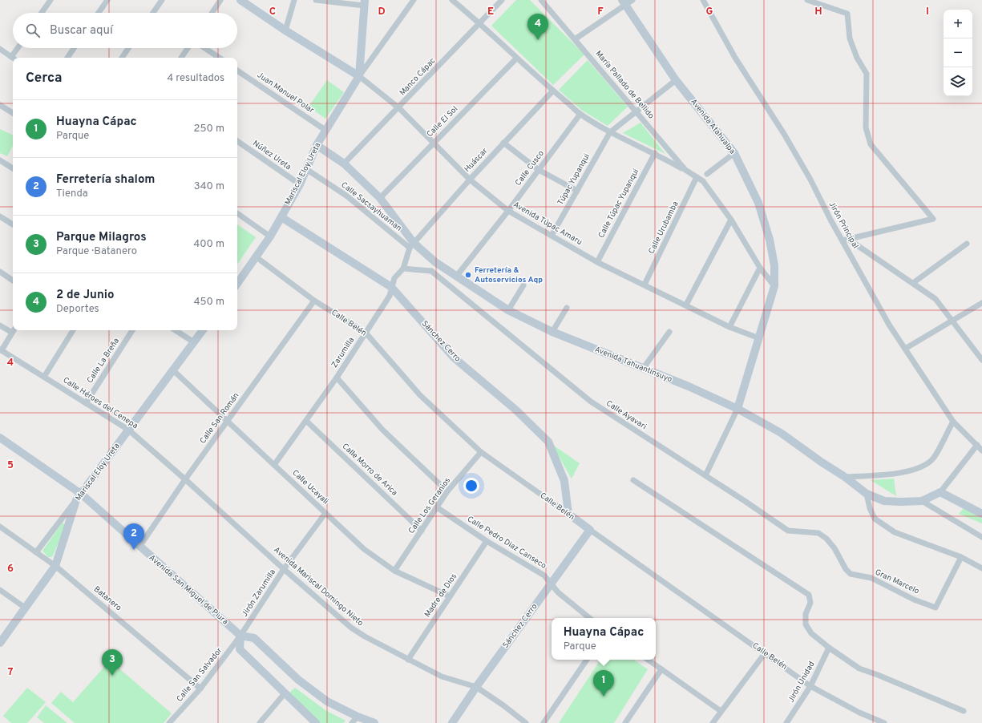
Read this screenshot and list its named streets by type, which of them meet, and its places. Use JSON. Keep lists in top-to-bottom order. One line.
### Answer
{"streets":{"street":["Manco Cápac","María Pallado de Bellido","Juan Manuel Polar","Calle El Sol","Avenida Atahualpa","Núñez Ureta","Huáscar","Calle Cusco","Mariscal Eloy Ureta","Túpac Yupanqui","Calle Túpac Yupanqui","Calle Sacsayhuaman","Avenida Túpac Amaru","Jirón Principal","Calle Urubamba","Calle Belén","Sánchez Cerro","Zarumilla","Calle La Breña","Avenida Tahuantinsuyo","Calle Héroes del Cenepa","Calle Ayavari","Calle San Román","Calle Morro de Arica","Calle Ucayali","Calle Los Geranios","Calle Pedro Diaz Canseco","Gran Marcelo","Avenida Mariscal Domingo Nieto","Avenida San Miguel de Piura","Jirón Zarumilla","Madre de Dios","Batanero","Calle San Salvador","Jirón Unidad"]},"crossings":[["Manco Cápac","Avenida Túpac Amaru"],["Manco Cápac","Avenida Tahuantinsuyo"],["María Pallado de Bellido","Calle Urubamba"],["Juan Manuel Polar","Mariscal Eloy Ureta"],["Calle El Sol","Avenida Túpac Amaru"],["Calle El Sol","Avenida Tahuantinsuyo"],["Avenida Atahualpa","Avenida Túpac Amaru"],["Avenida Atahualpa","Avenida Tahuantinsuyo"],["Núñez Ureta","Mariscal Eloy Ureta"],["Huáscar","Calle Sacsayhuaman"],["Huáscar","Avenida Túpac Amaru"],["Huáscar","Zarumilla"],["Huáscar","Avenida Tahuantinsuyo"],["Calle Cusco","Avenida Túpac Amaru"],["Calle Cusco","Avenida Tahuantinsuyo"],["Mariscal Eloy Ureta","Calle Sacsayhuaman"],["Mariscal Eloy Ureta","Avenida Túpac Amaru"],["Mariscal Eloy Ureta","Calle Belén"],["Mariscal Eloy Ureta","Sánchez Cerro"],["Mariscal Eloy Ureta","Avenida Tahuantinsuyo"],["Mariscal Eloy Ureta","Calle Héroes del Cenepa"],["Mariscal Eloy Ureta","Calle Ucayali"],["Mariscal Eloy Ureta","Avenida San Miguel de Piura"],["Mariscal Eloy Ureta","Batanero"],["Túpac Yupanqui","Avenida Túpac Amaru"],["Calle Túpac Yupanqui","Avenida Túpac Amaru"],["Calle Sacsayhuaman","Zarumilla"],["Calle Sacsayhuaman","Avenida Tahuantinsuyo"],["Avenida Túpac Amaru","Calle Urubamba"],["Calle Belén","Sánchez Cerro"],["Calle Belén","Zarumilla"],["Calle Belén","Calle San Román"],["Calle Belén","Calle Los Geranios"],["Calle Belén","Jirón Unidad"],["Sánchez Cerro","Zarumilla"],["Sánchez Cerro","Calle Pedro Diaz Canseco"],["Sánchez Cerro","Avenida Mariscal Domingo Nieto"],["Zarumilla","Avenida Tahuantinsuyo"],["Zarumilla","Calle Morro de Arica"],["Zarumilla","Calle Ucayali"],["Calle La Breña","Calle Héroes del Cenepa"],["Calle Héroes del Cenepa","Calle San Román"],["Calle Héroes del Cenepa","Avenida Mariscal Domingo Nieto"],["Calle Ayavari","Gran Marcelo"],["Calle San Román","Calle Ucayali"],["Calle San Román","Avenida Mariscal Domingo Nieto"],["Calle San Román","Avenida San Miguel de Piura"],["Calle Morro de Arica","Calle Los Geranios"],["Calle Ucayali","Calle Los Geranios"],["Calle Ucayali","Jirón Zarumilla"],["Calle Ucayali","Madre de Dios"],["Calle Los Geranios","Calle Pedro Diaz Canseco"],["Calle Pedro Diaz Canseco","Madre de Dios"],["Avenida Mariscal Domingo Nieto","Jirón Zarumilla"],["Avenida Mariscal Domingo Nieto","Madre de Dios"],["Avenida San Miguel de Piura","Jirón Zarumilla"],["Avenida San Miguel de Piura","Calle San Salvador"],["Jirón Zarumilla","Calle San Salvador"],["Batanero","Calle San Salvador"]],"places":["Ferretería & Autoservicios Aqp"],"page":{"map_buttons":["+","−"],"search":"Buscar aquí","pins":["4","2","3","1"],"heading":["Cerca","4 resultados"],"list":[{"mark":"1","name":"Huayna Cápac","note":"Parque","value":"250 m"},{"mark":"2","name":"Ferretería shalom","note":"Tienda","value":"340 m"},{"mark":"3","name":"Parque Milagros","note":"Parque · Batanero","value":"400 m"},{"mark":"4","name":"2 de Junio","note":"Deportes","value":"450 m"}],"popup":["Huayna Cápac","Parque"]},"grid":{"columns":["C","D","E","F","G","H","I"],"rows":["4","5","6","7"]}}
